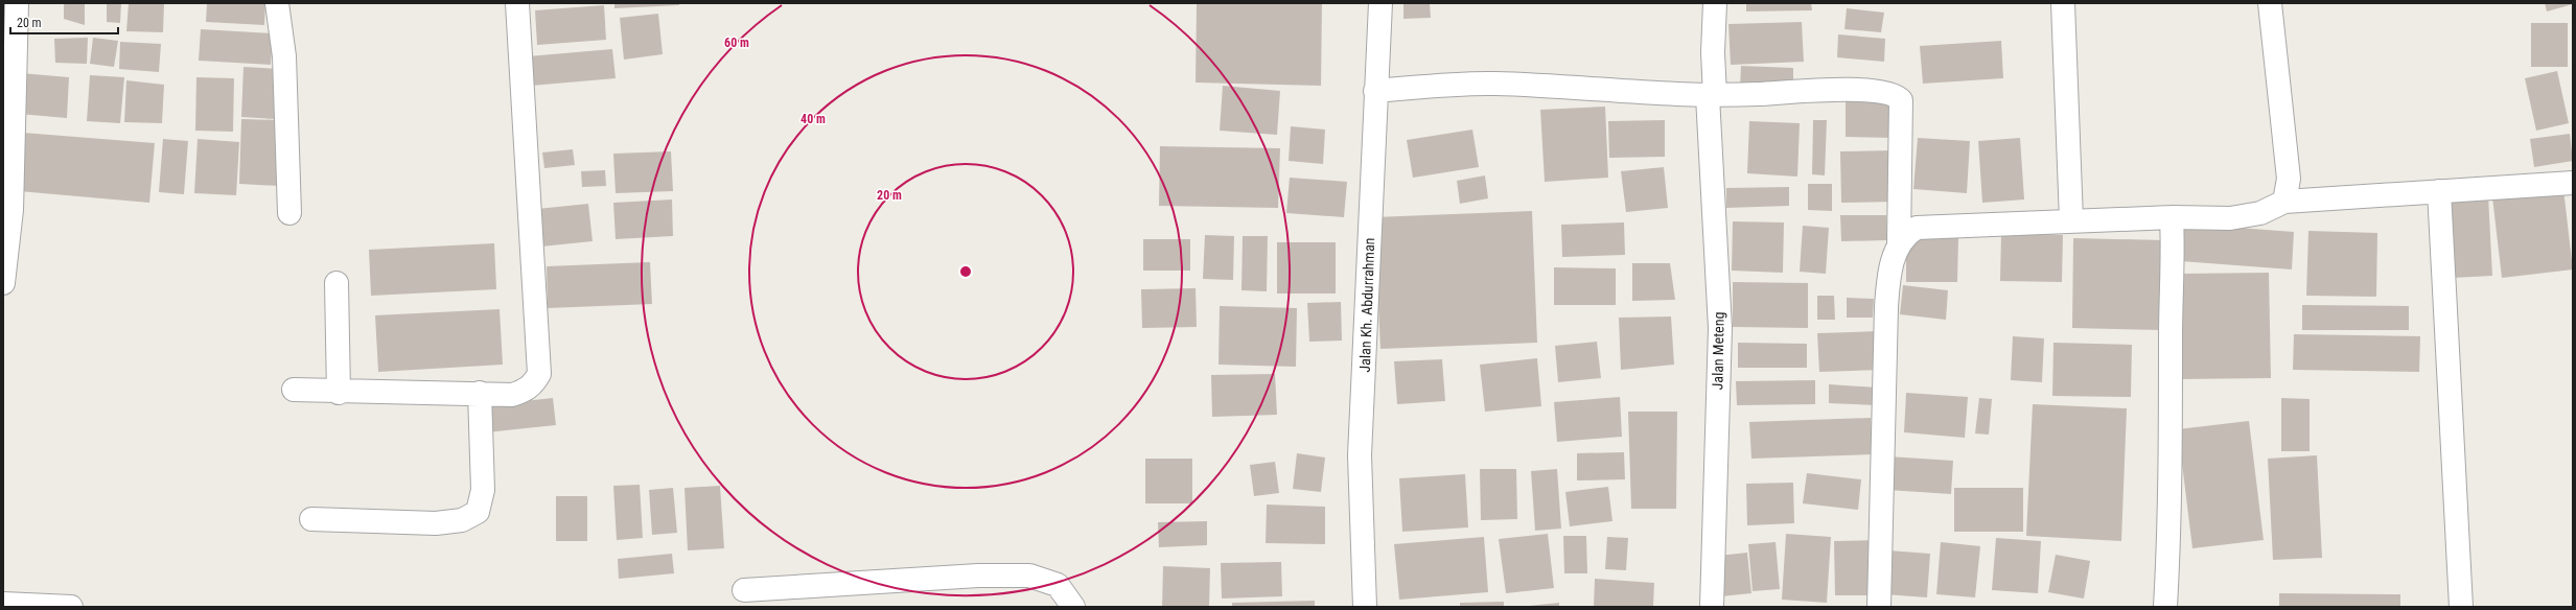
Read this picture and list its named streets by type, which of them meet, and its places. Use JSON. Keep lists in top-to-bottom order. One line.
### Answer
{"streets":{"street":["Jalan Kh. Abdurrahman","Jalan Meteng"]},"scale_bar":"20 m","rings":["60 m","40 m","20 m"]}
